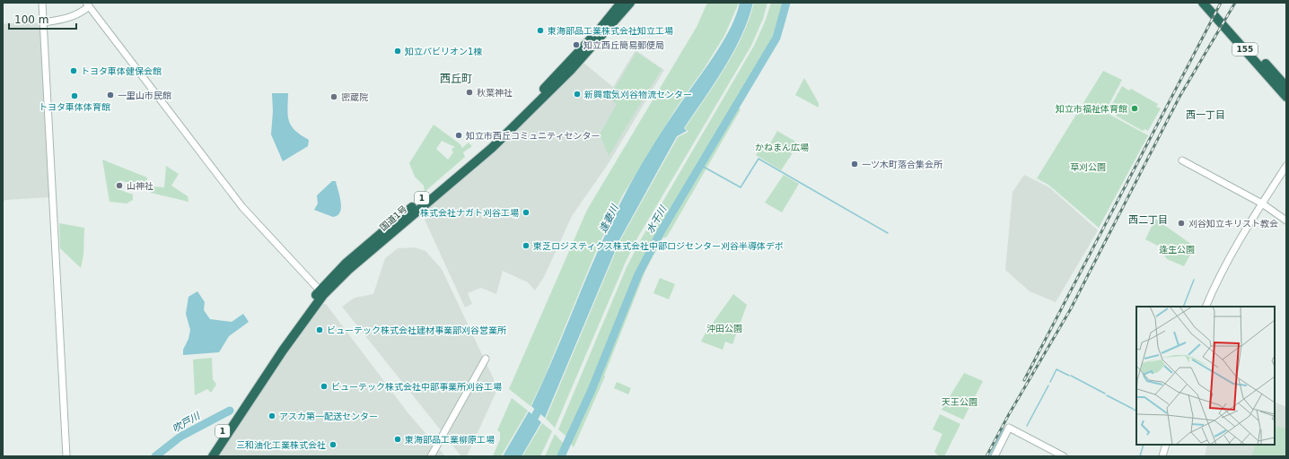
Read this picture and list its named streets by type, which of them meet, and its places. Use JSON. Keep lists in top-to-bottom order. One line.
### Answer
{"streets":{"highway":["155","1","国道1号"]},"districts":["西丘町","西一丁目","西二丁目"],"water":["逢妻川","水干川","吹戸川"],"parks":["かねまん広場","草刈公園","逢生公園","沖田公園","天王公園"],"places":["東海部品工業株式会社知立工場","知立西丘簡易郵便局","知立パビリオン1棟","トヨタ車体健保会館","秋葉神社","新興電気刈谷物流センター","一里山市民館","トヨタ車体体育館","密蔵院","知立市福祉体育館","知立市西丘コミュニティセンター","一ツ木町落合集会所","山神社","株式会社ナガト刈谷工場","刈谷知立キリスト教会","東芝ロジスティクス株式会社中部ロジセンター刈谷半導体デポ","ビューテック株式会社建材事業部刈谷営業所","ビューテック株式会社中部事業所刈谷工場","アスカ第一配送センター","東海部品工業柳原工場","三和油化工業株式会社"],"scale_bar":"100 m"}
